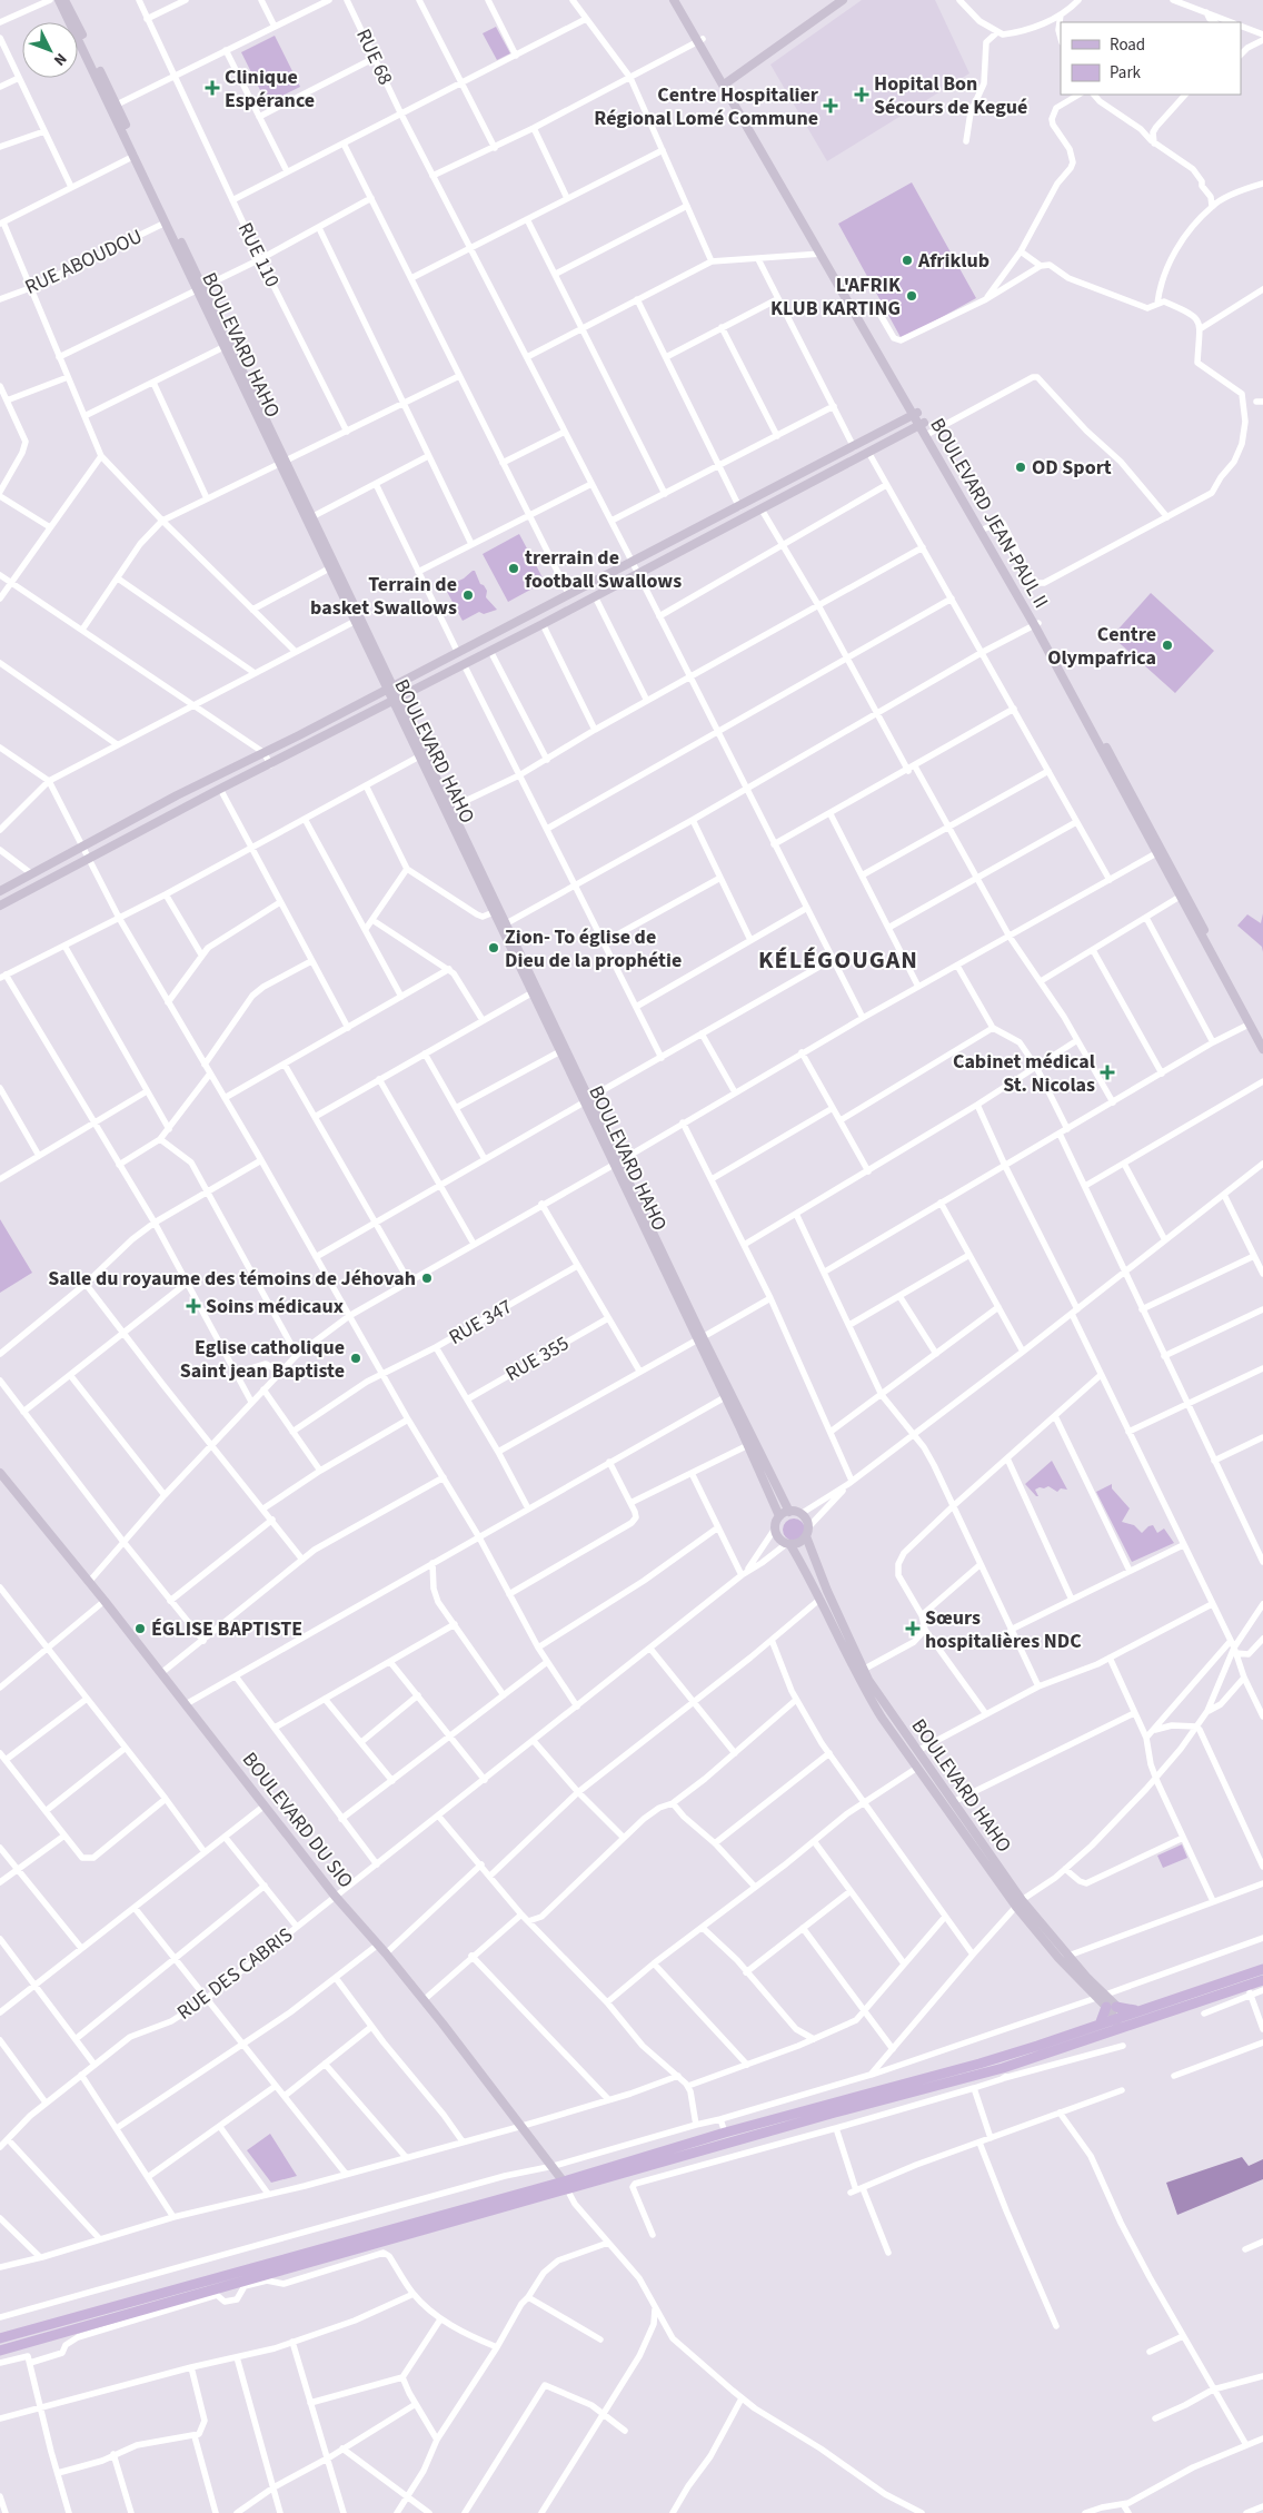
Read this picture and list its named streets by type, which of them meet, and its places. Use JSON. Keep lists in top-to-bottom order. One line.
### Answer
{"streets":{"main road":["BOULEVARD HAHO","BOULEVARD JEAN-PAUL II","BOULEVARD DU SIO"],"street":["RUE 68","RUE 110","RUE ABOUDOU","RUE 347","RUE 355","RUE DES CABRIS"]},"crossings":[["RUE ABOUDOU","BOULEVARD HAHO"],["BOULEVARD DU SIO","RUE DES CABRIS"]],"districts":["KÉLÉGOUGAN"],"places":{"health":["Clinique Espérance","Hopital Bon Sécours de Kegué","Centre Hospitalier Régional Lomé Commune","Cabinet médical St. Nicolas","Soins médicaux","Sœurs hospitalières NDC"],"other":["Afriklub","L'AFRIK KLUB KARTING","OD Sport","trerrain de football Swallows","Terrain de basket Swallows","Centre Olympafrica","Zion- To église de Dieu de la prophétie","Salle du royaume des témoins de Jéhovah","Eglise catholique Saint jean Baptiste","ÉGLISE BAPTISTE"]},"legend":["Road","Park"],"north":"bottom right"}
